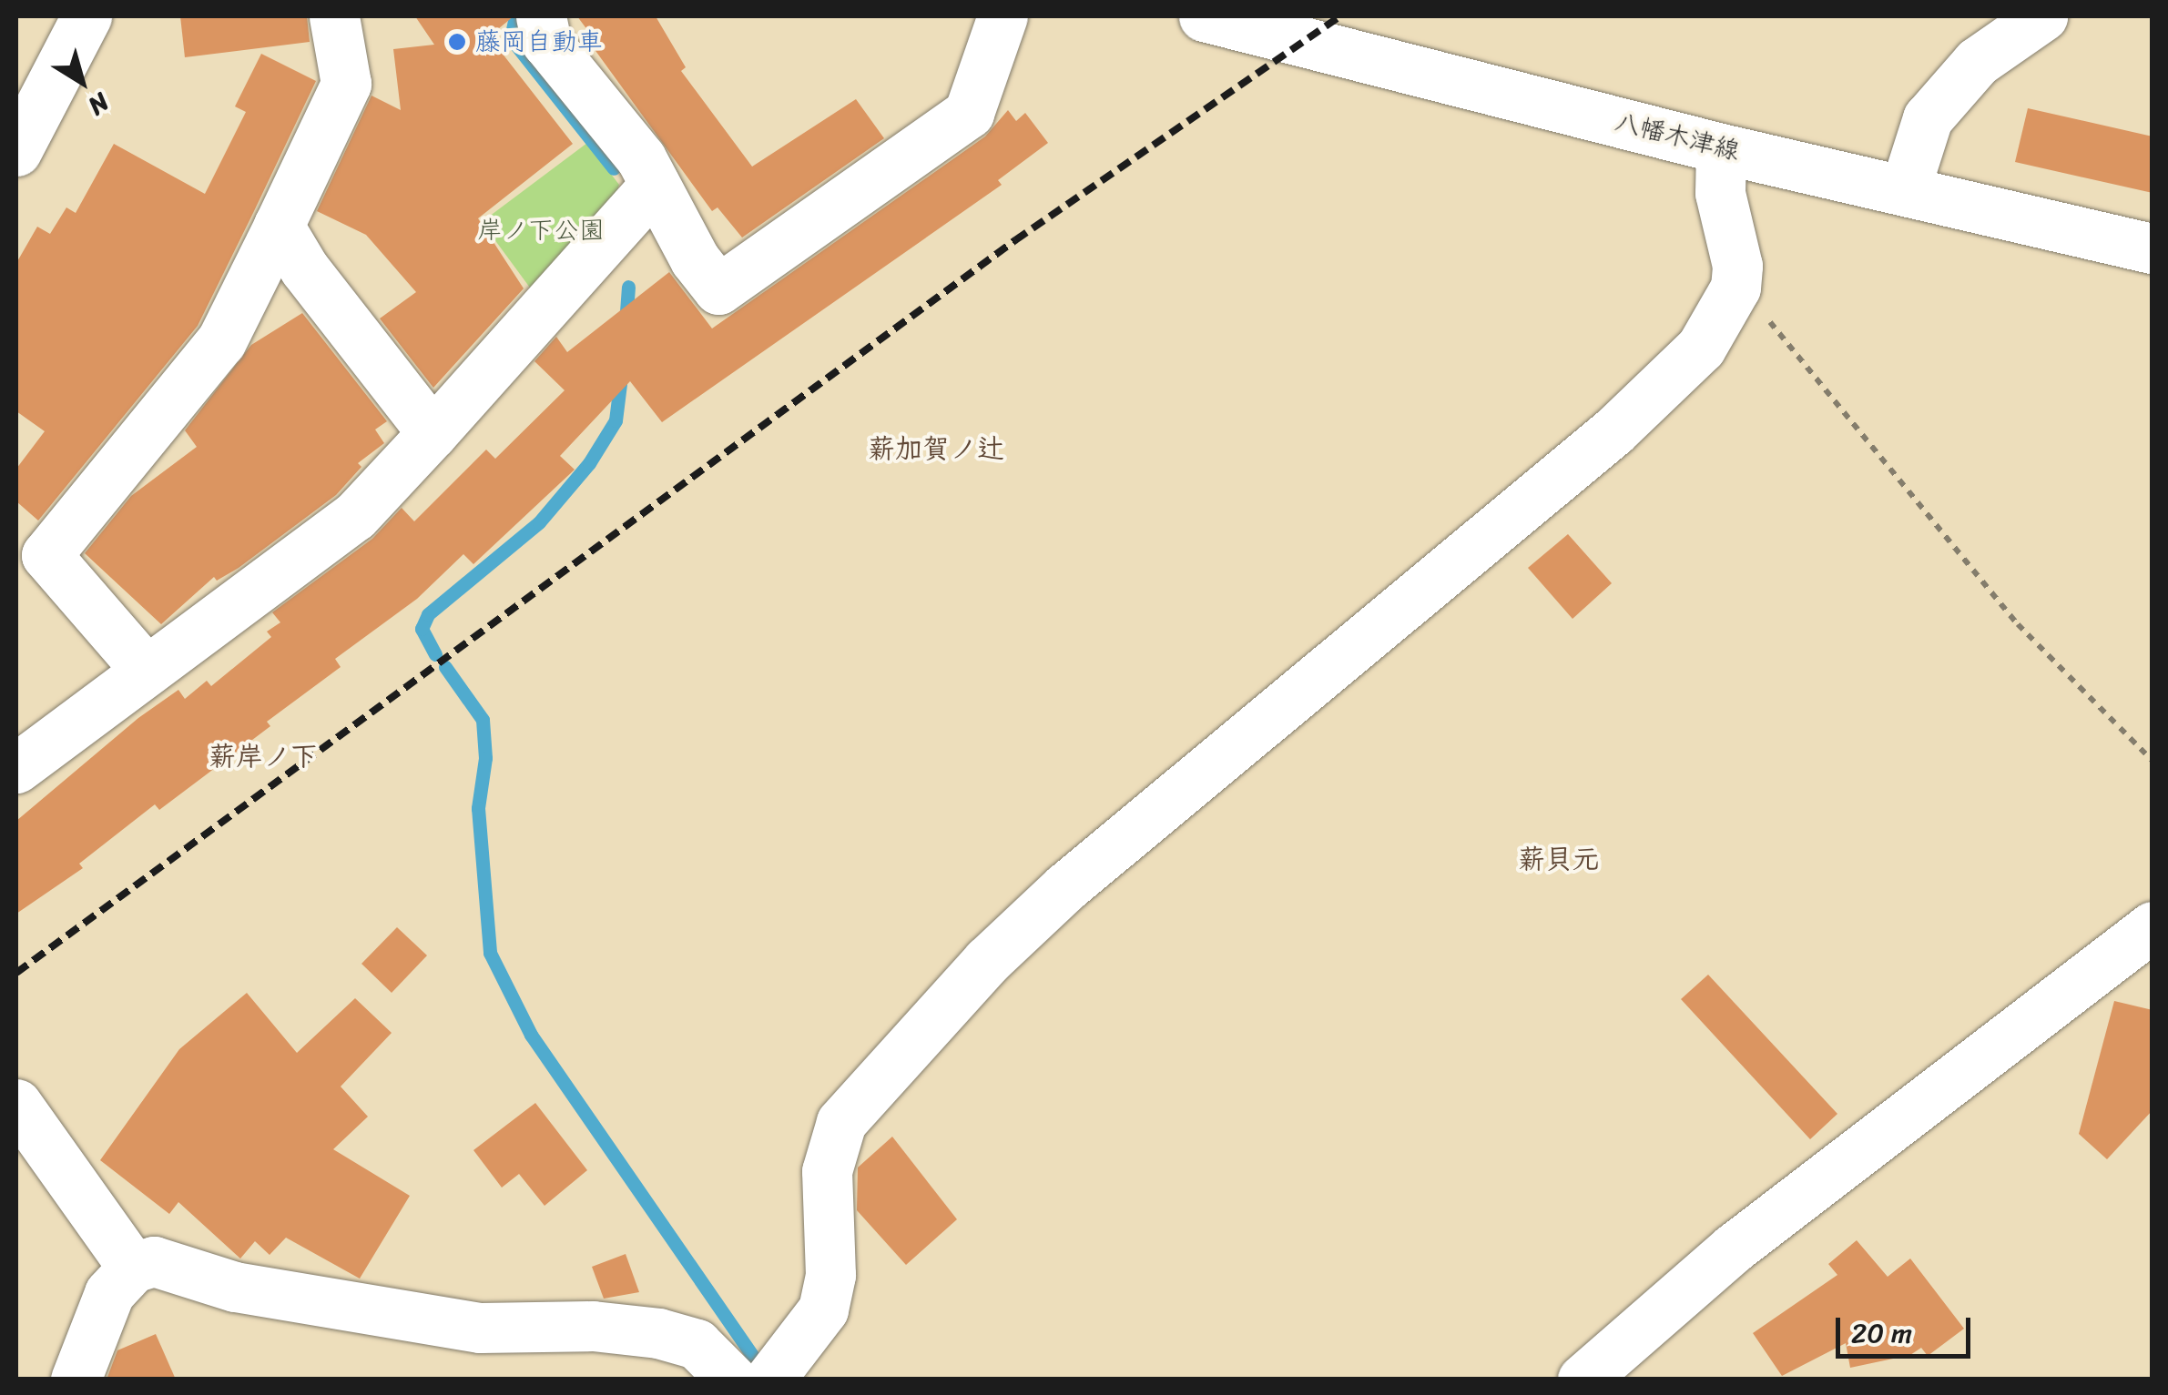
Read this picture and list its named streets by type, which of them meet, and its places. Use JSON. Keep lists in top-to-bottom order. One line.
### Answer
{"streets":{"street":["八幡木津線"]},"districts":["薪加賀ノ辻","薪岸ノ下","薪貝元"],"parks":["岸ノ下公園"],"places":["藤岡自動車"],"scale_bar":"20 m","north":"bottom right"}
